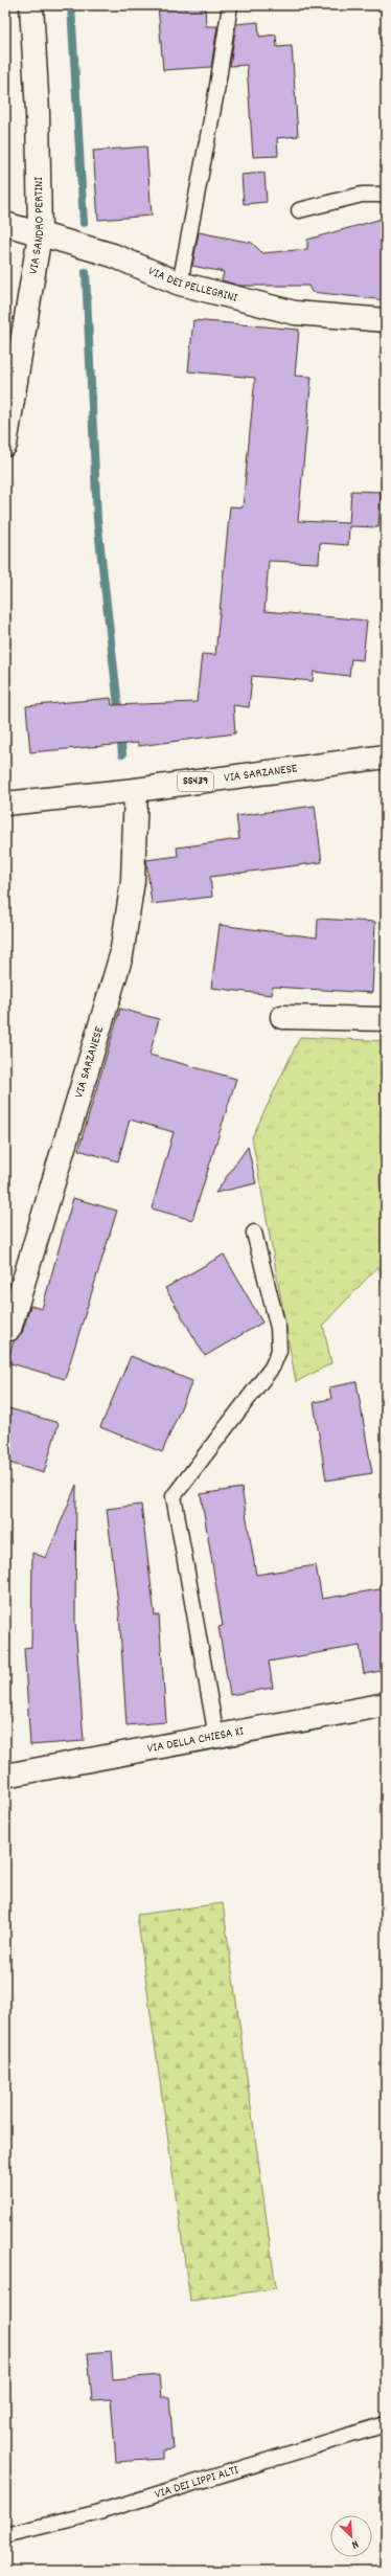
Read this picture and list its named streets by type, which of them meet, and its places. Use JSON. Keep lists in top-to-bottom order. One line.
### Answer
{"streets":{"street":["VIA SANDRO PERTINI","VIA DEI PELLEGRINI","VIA SARZANESE","SS439","VIA DELLA CHIESA XI"],"lane":["VIA DEI LIPPI ALTI"]},"crossings":[["VIA SANDRO PERTINI","VIA DEI PELLEGRINI"]],"north":"bottom right"}
